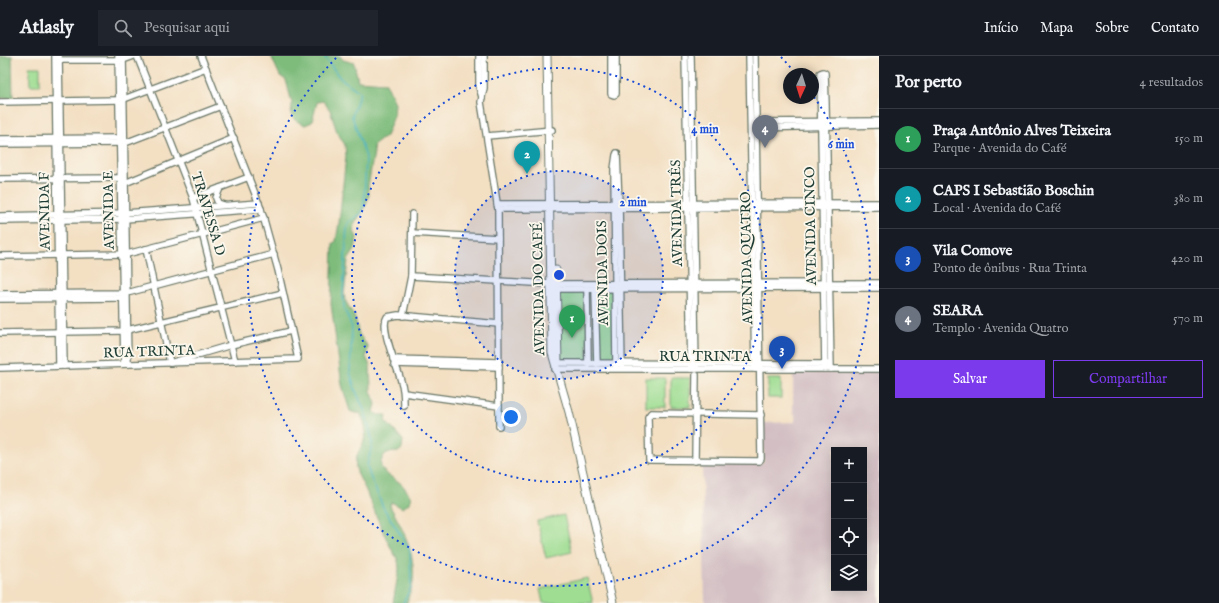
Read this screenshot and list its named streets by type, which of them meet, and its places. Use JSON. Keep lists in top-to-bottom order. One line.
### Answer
{"streets":{"main road":["AVENIDA DO CAFÉ"],"street":["AVENIDA E","AVENIDA F","AVENIDA TRÊS","TRAVESSA D","AVENIDA CINCO","AVENIDA QUATRO","AVENIDA DOIS","RUA TRINTA"]},"crossings":[["AVENIDA E","RUA TRINTA"],["AVENIDA F","RUA TRINTA"],["AVENIDA TRÊS","RUA TRINTA"],["TRAVESSA D","RUA TRINTA"],["AVENIDA CINCO","RUA TRINTA"],["AVENIDA QUATRO","RUA TRINTA"],["AVENIDA DOIS","RUA TRINTA"],["AVENIDA DO CAFÉ","RUA TRINTA"]],"north":"bottom","page":{"header":"Atlasly","search":"Pesquisar aqui","nav":["Início","Mapa","Sobre","Contato"],"heading":["Por perto","4 resultados"],"list":[{"mark":"1","name":"Praça Antônio Alves Teixeira","note":"Parque · Avenida do Café","value":"150 m"},{"mark":"2","name":"CAPS I Sebastião Boschin","note":"Local · Avenida do Café","value":"380 m"},{"mark":"3","name":"Vila Comove","note":"Ponto de ônibus · Rua Trinta","value":"420 m"},{"mark":"4","name":"SEARA","note":"Templo · Avenida Quatro","value":"570 m"}],"pins":["4","2","1","3"],"buttons":["Salvar","Compartilhar"],"map_buttons":["+","−"]},"rings":["4 min","6 min","2 min"]}
